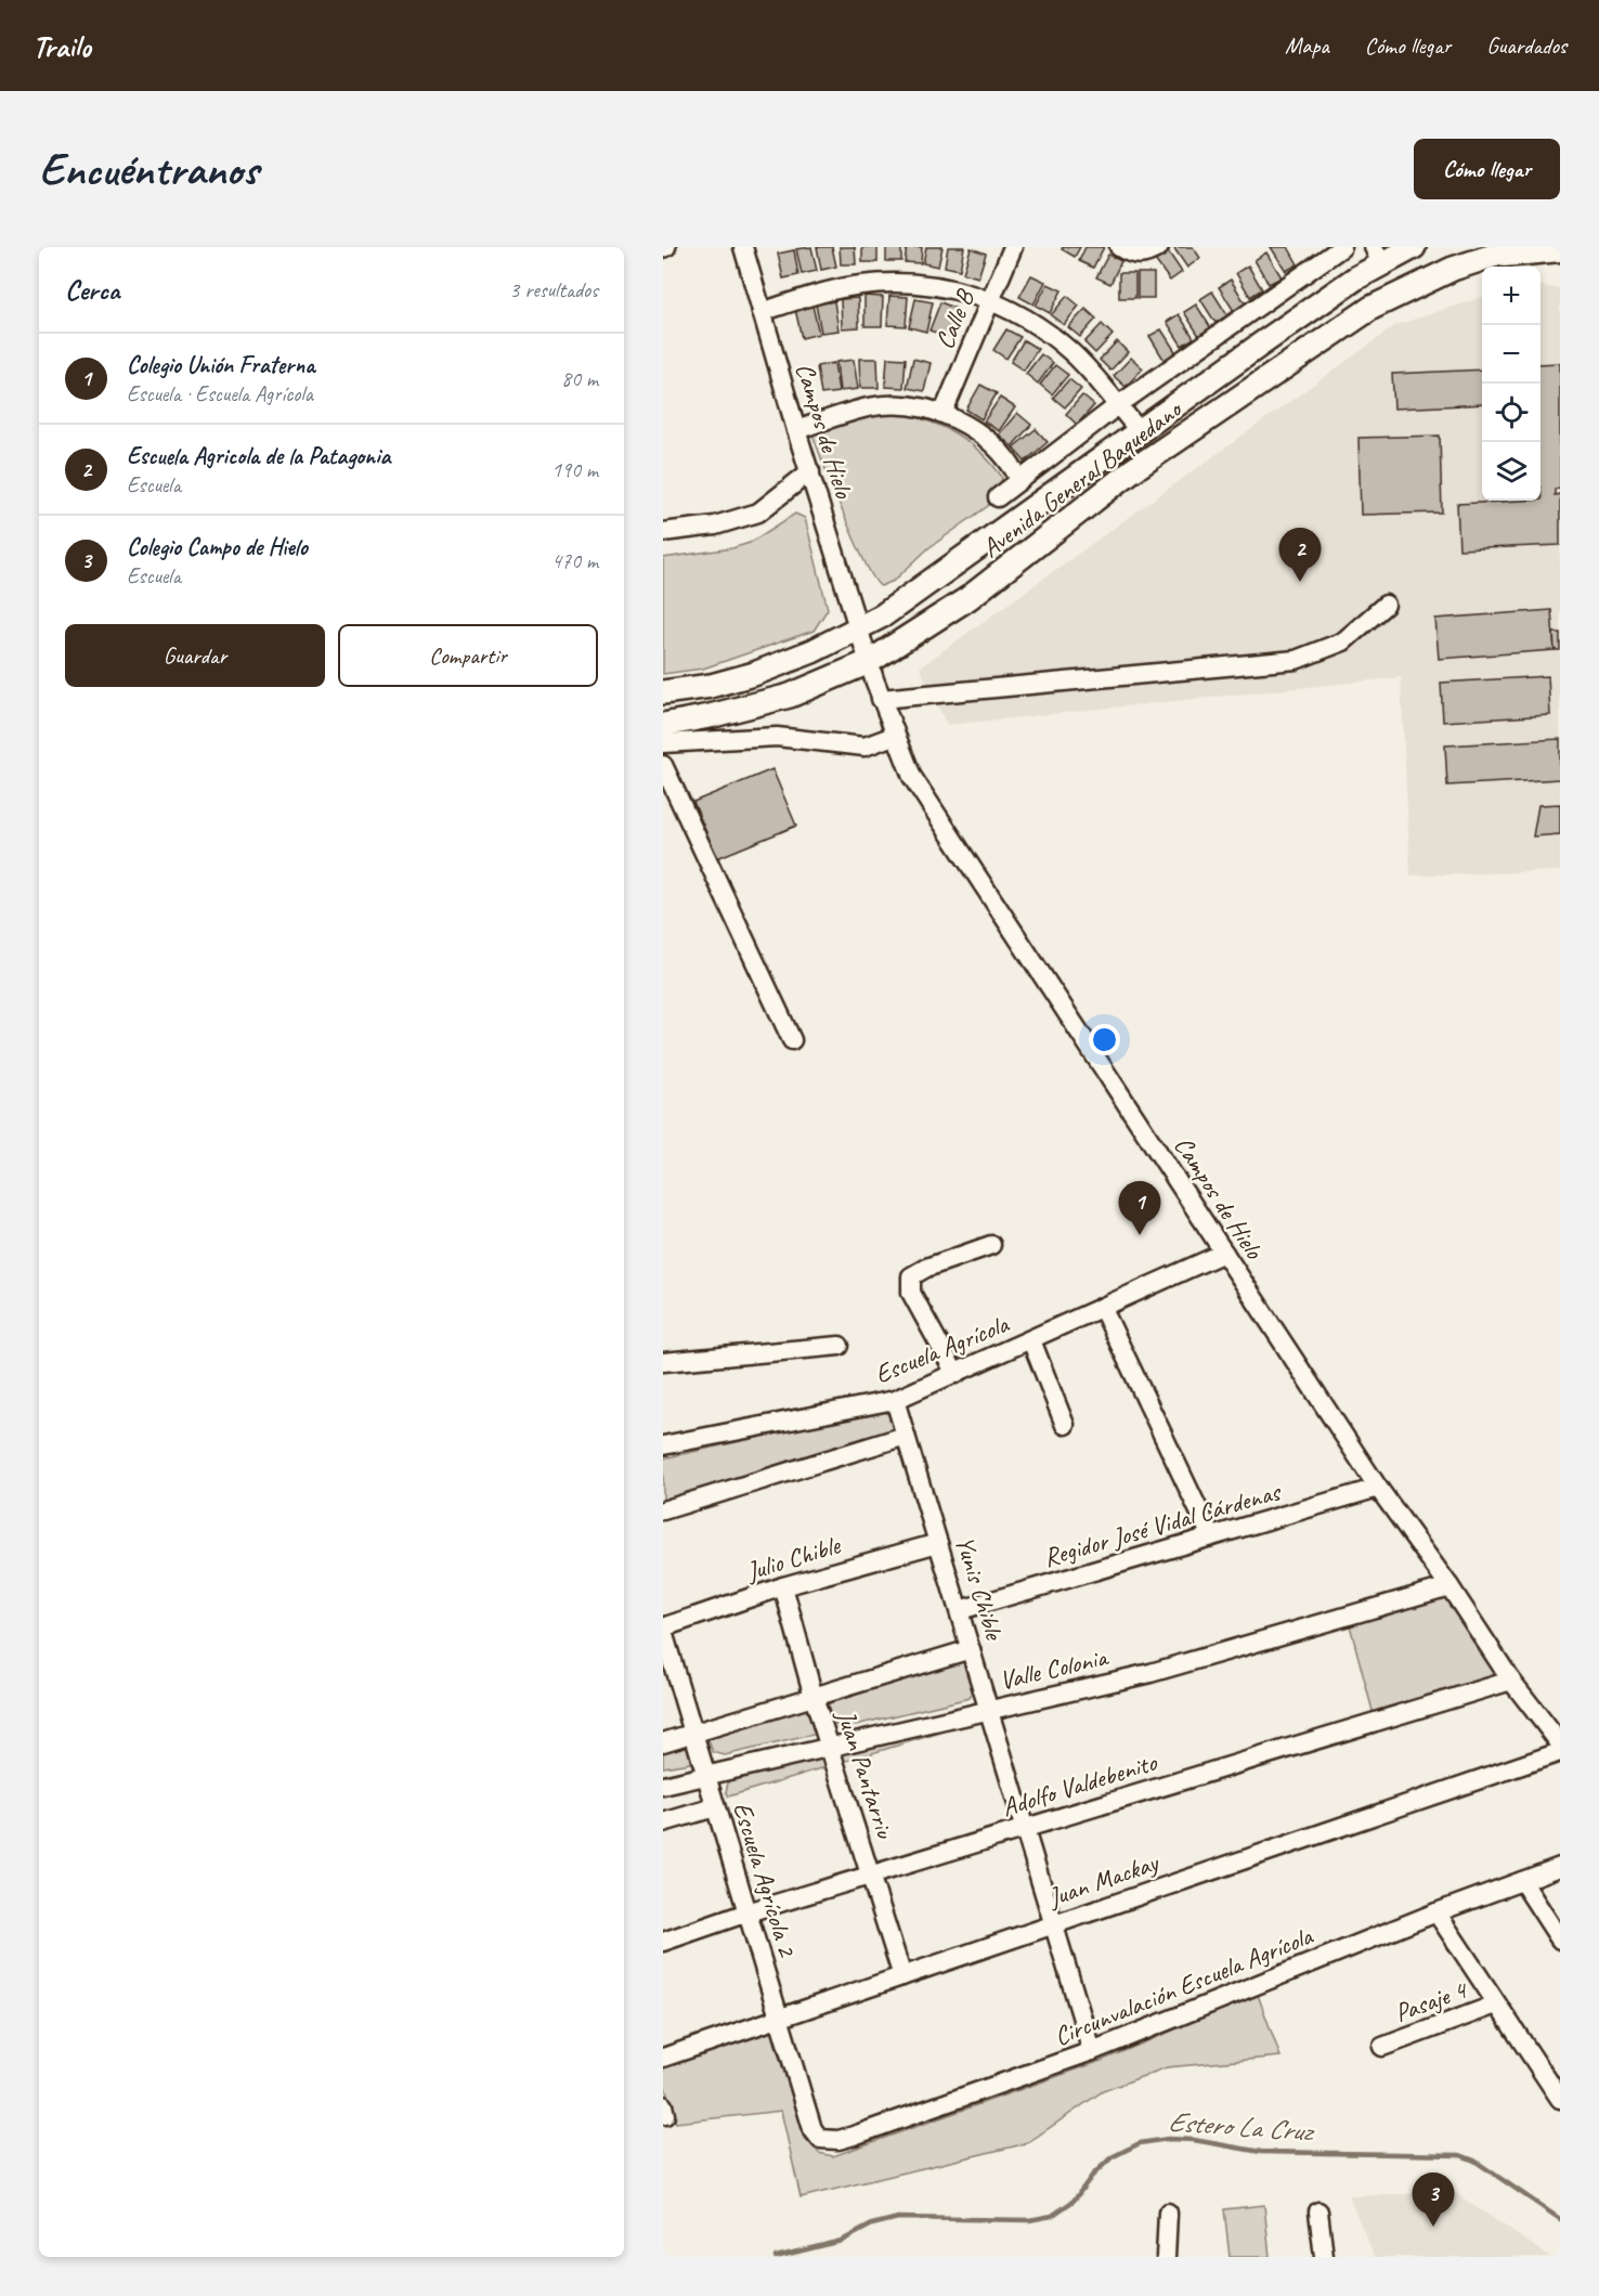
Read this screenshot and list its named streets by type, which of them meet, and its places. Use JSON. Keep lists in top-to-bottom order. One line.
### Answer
{"streets":{"main road":["Avenida General Baquedano"],"street":["Calle B","Campos de Hielo","Escuela Agrícola","Regidor José Vidal Cárdenas","Julio Chible","Yunis Chible","Valle Colonia","Juan Pantarriu","Adolfo Valdebenito","Escuela Agrícola 2","Juan Mackay","Circunvalación Escuela Agrícola","Pasaje 4"]},"crossings":[["Campos de Hielo","Avenida General Baquedano"],["Campos de Hielo","Escuela Agrícola"],["Campos de Hielo","Regidor José Vidal Cárdenas"],["Campos de Hielo","Valle Colonia"],["Campos de Hielo","Adolfo Valdebenito"],["Escuela Agrícola","Yunis Chible"],["Regidor José Vidal Cárdenas","Yunis Chible"],["Julio Chible","Yunis Chible"],["Julio Chible","Juan Pantarriu"],["Julio Chible","Escuela Agrícola 2"],["Yunis Chible","Valle Colonia"],["Yunis Chible","Adolfo Valdebenito"],["Yunis Chible","Juan Mackay"],["Yunis Chible","Circunvalación Escuela Agrícola"],["Valle Colonia","Juan Pantarriu"],["Valle Colonia","Escuela Agrícola 2"],["Juan Pantarriu","Adolfo Valdebenito"],["Juan Pantarriu","Juan Mackay"],["Adolfo Valdebenito","Escuela Agrícola 2"],["Escuela Agrícola 2","Juan Mackay"],["Escuela Agrícola 2","Circunvalación Escuela Agrícola"]],"water":["Estero La Cruz"],"page":{"header":"Trailo","nav":["Mapa","Cómo llegar","Guardados"],"buttons":["Cómo llegar",["Guardar","Compartir"]],"title":"Encuéntranos","heading":["Cerca","3 resultados"],"map_buttons":["+","−"],"list":[{"mark":"1","name":"Colegio Unión Fraterna","note":"Escuela · Escuela Agrícola","value":"80 m"},{"mark":"2","name":"Escuela Agricola de la Patagonia","note":"Escuela","value":"190 m"},{"mark":"3","name":"Colegio Campo de Hielo","note":"Escuela","value":"470 m"}],"pins":["2","1","3"]}}
